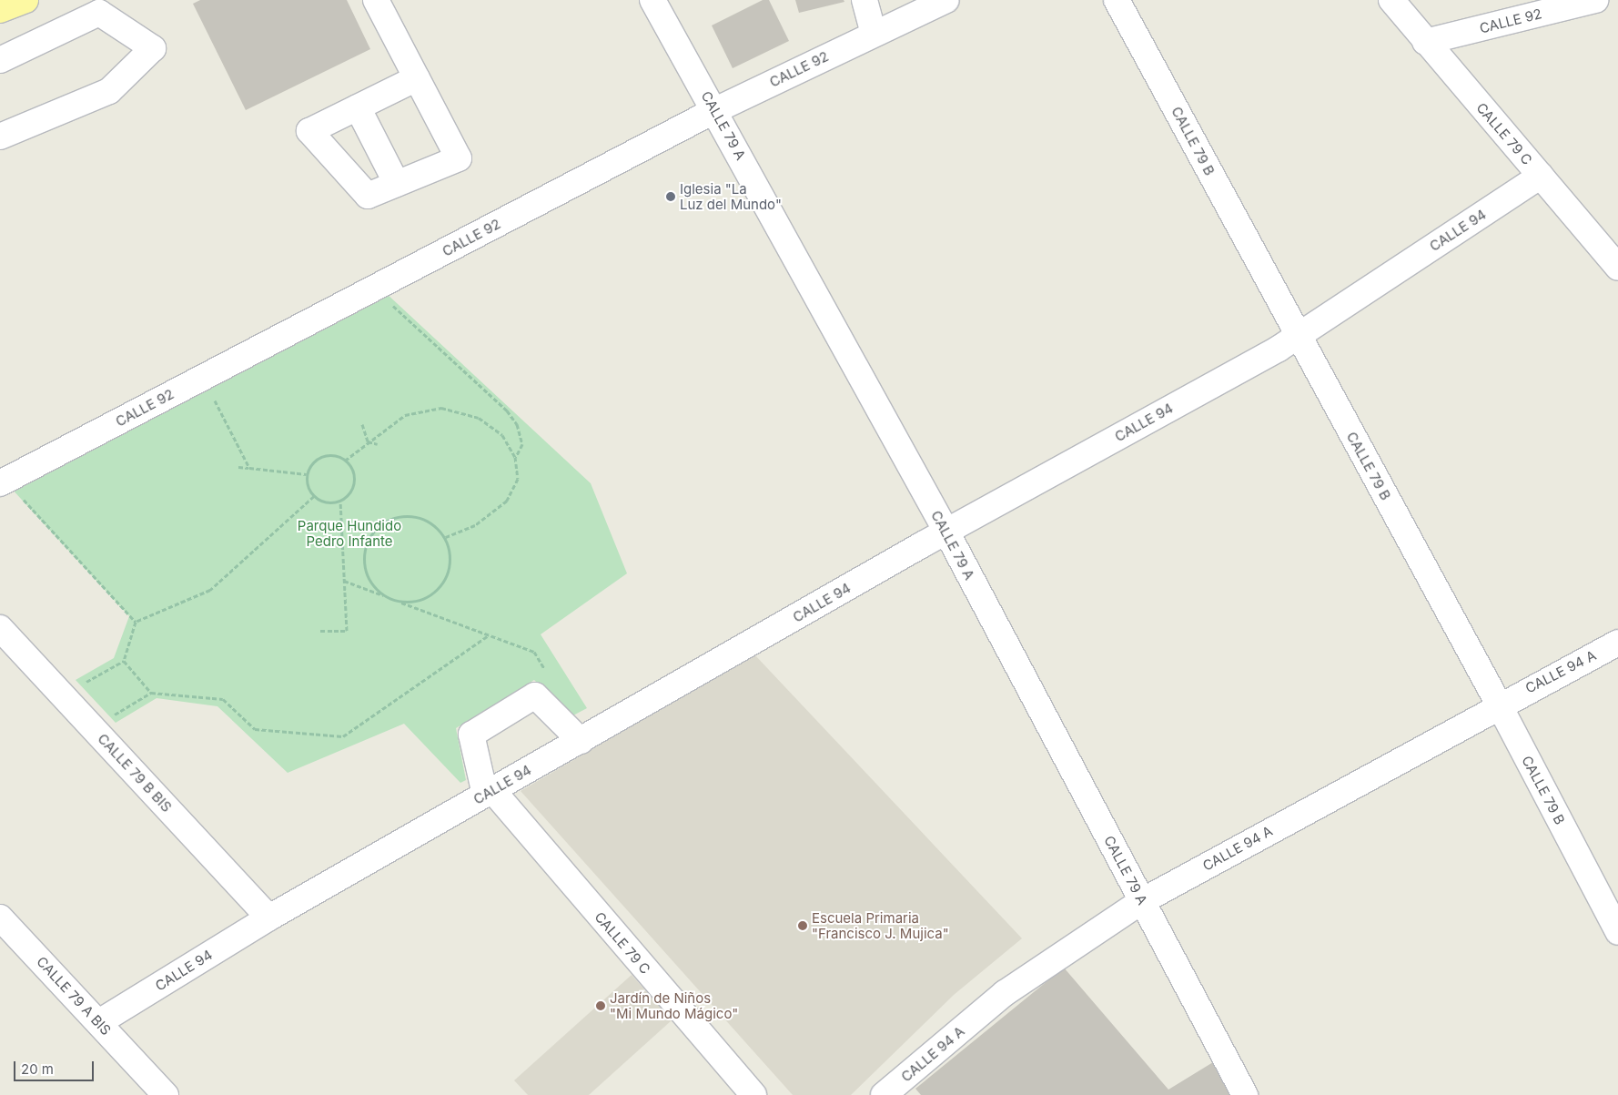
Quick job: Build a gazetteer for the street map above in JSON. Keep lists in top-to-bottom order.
{
  "streets": {
    "street": [
      "CALLE 92",
      "CALLE 79 A",
      "CALLE 79 C",
      "CALLE 79 B",
      "CALLE 94",
      "CALLE 94 A",
      "CALLE 79 B BIS",
      "CALLE 79 A BIS"
    ]
  },
  "crossings": [
    ["CALLE 92", "CALLE 79 A"],
    ["CALLE 92", "CALLE 79 C"],
    ["CALLE 79 A", "CALLE 94"],
    ["CALLE 79 A", "CALLE 94 A"],
    ["CALLE 79 C", "CALLE 94"],
    ["CALLE 79 B", "CALLE 94"],
    ["CALLE 79 B", "CALLE 94 A"],
    ["CALLE 94", "CALLE 79 B BIS"],
    ["CALLE 94", "CALLE 79 A BIS"]
  ],
  "parks": ["Parque Hundido Pedro Infante"],
  "places": ["Iglesia \"La Luz del Mundo\"", "Escuela Primaria \"Francisco J. Mujica\"", "Jardín de Niños \"Mi Mundo Mágico\""],
  "scale_bar": "20 m"
}
